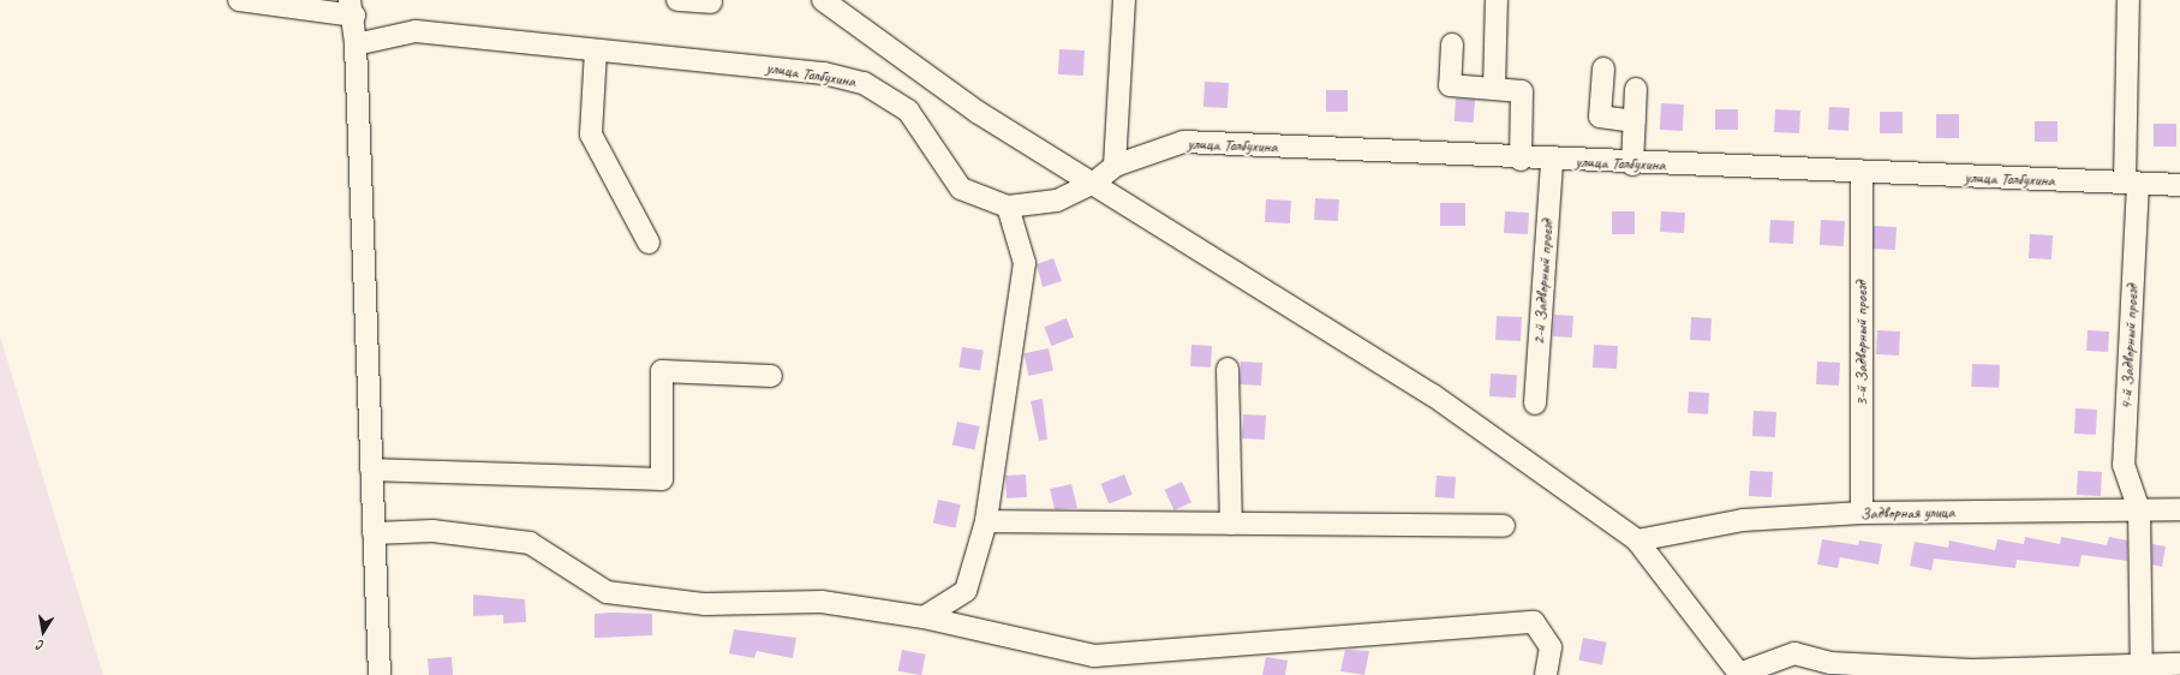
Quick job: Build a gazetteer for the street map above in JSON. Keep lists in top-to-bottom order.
{
  "streets": {
    "street": [
      "улица Толбухина",
      "2-й Задворный проезд",
      "3-й Задворный проезд",
      "4-й Задворный проезд",
      "Задворная улица"
    ]
  },
  "crossings": [
    ["улица Толбухина", "2-й Задворный проезд"],
    ["улица Толбухина", "3-й Задворный проезд"],
    ["улица Толбухина", "4-й Задворный проезд"],
    ["3-й Задворный проезд", "Задворная улица"],
    ["4-й Задворный проезд", "Задворная улица"]
  ],
  "north": "bottom"
}
